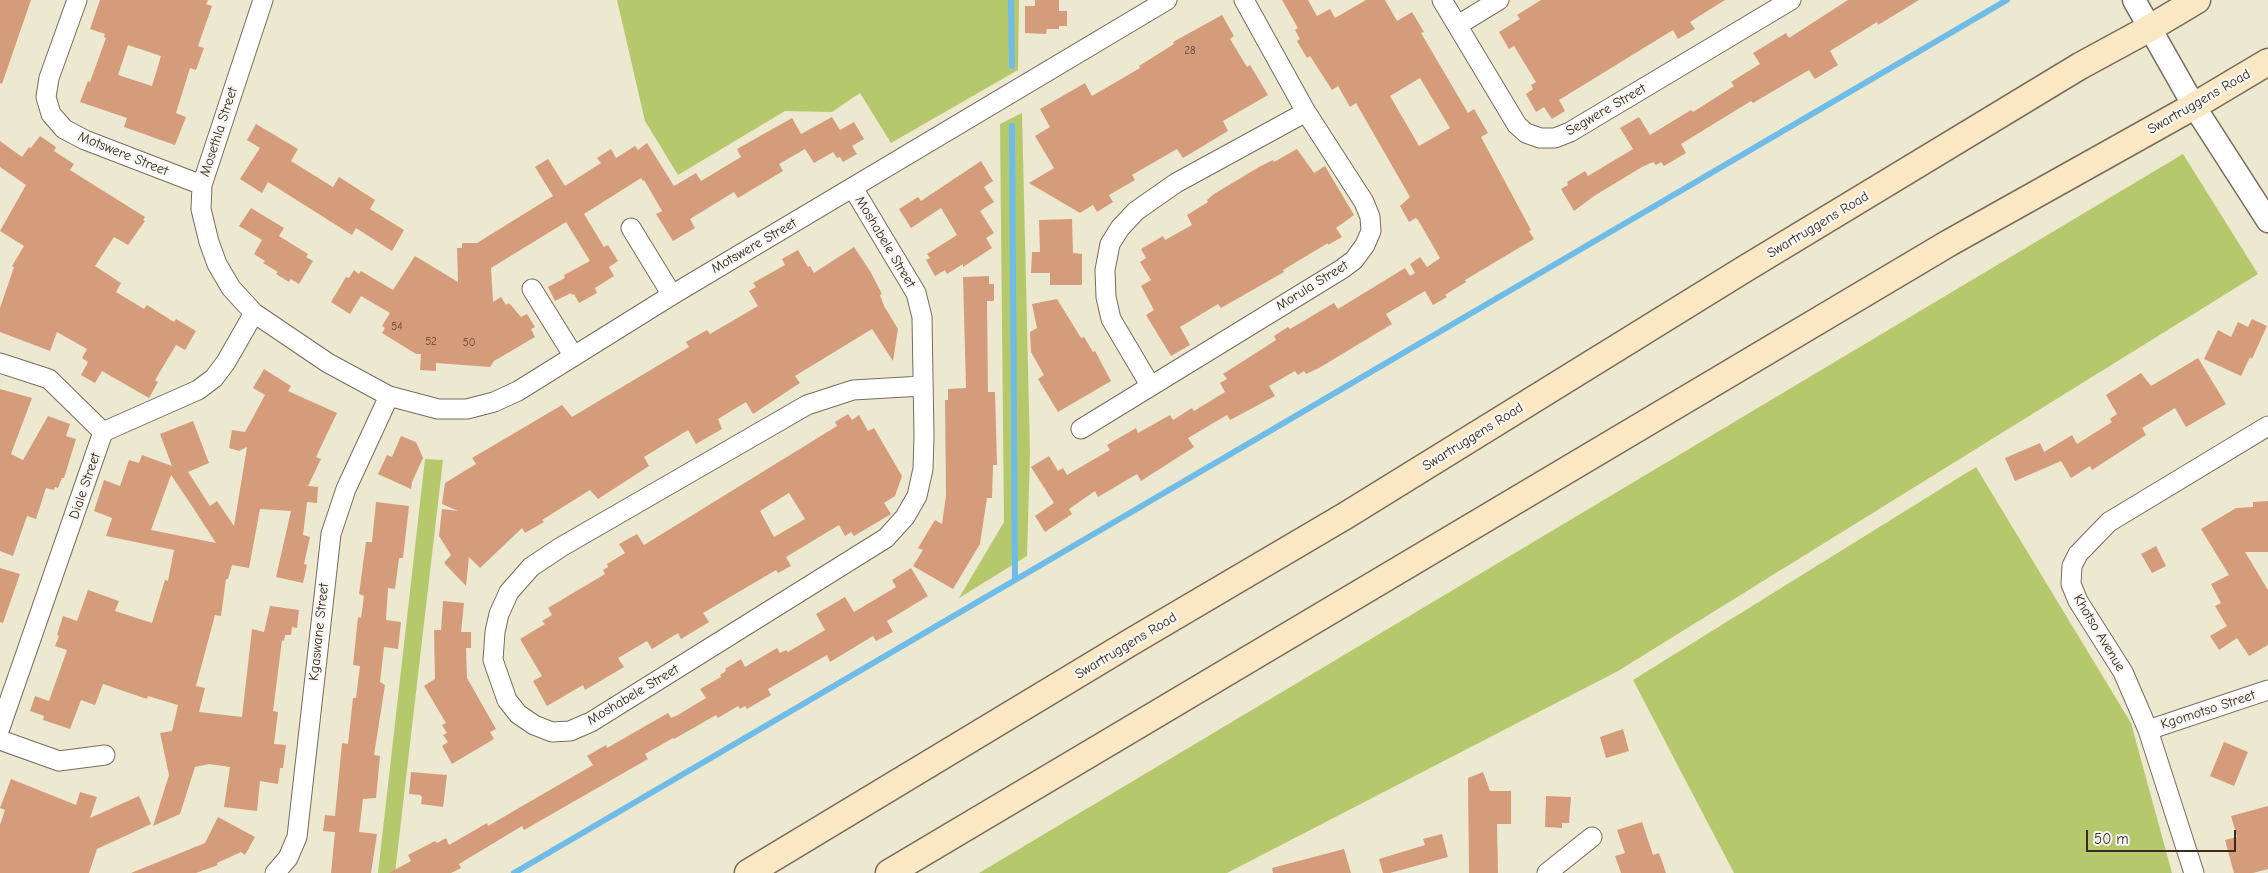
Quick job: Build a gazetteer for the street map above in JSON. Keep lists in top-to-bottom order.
{
  "streets": {
    "main road": ["Swartruggens Road"],
    "street": [
      "Segwere Street",
      "Mosethla Street",
      "Motswere Street",
      "Moshabele Street",
      "Morula Street",
      "Diale Street",
      "Kgaswane Street",
      "Khotso Avenue",
      "Kgomotso Street"
    ]
  },
  "crossings": [
    ["Mosethla Street", "Motswere Street"],
    ["Motswere Street", "Moshabele Street"],
    ["Motswere Street", "Kgaswane Street"],
    ["Khotso Avenue", "Kgomotso Street"]
  ],
  "house_numbers": [
    "28",
    "54",
    "52",
    "50"
  ],
  "scale_bar": "50 m"
}
